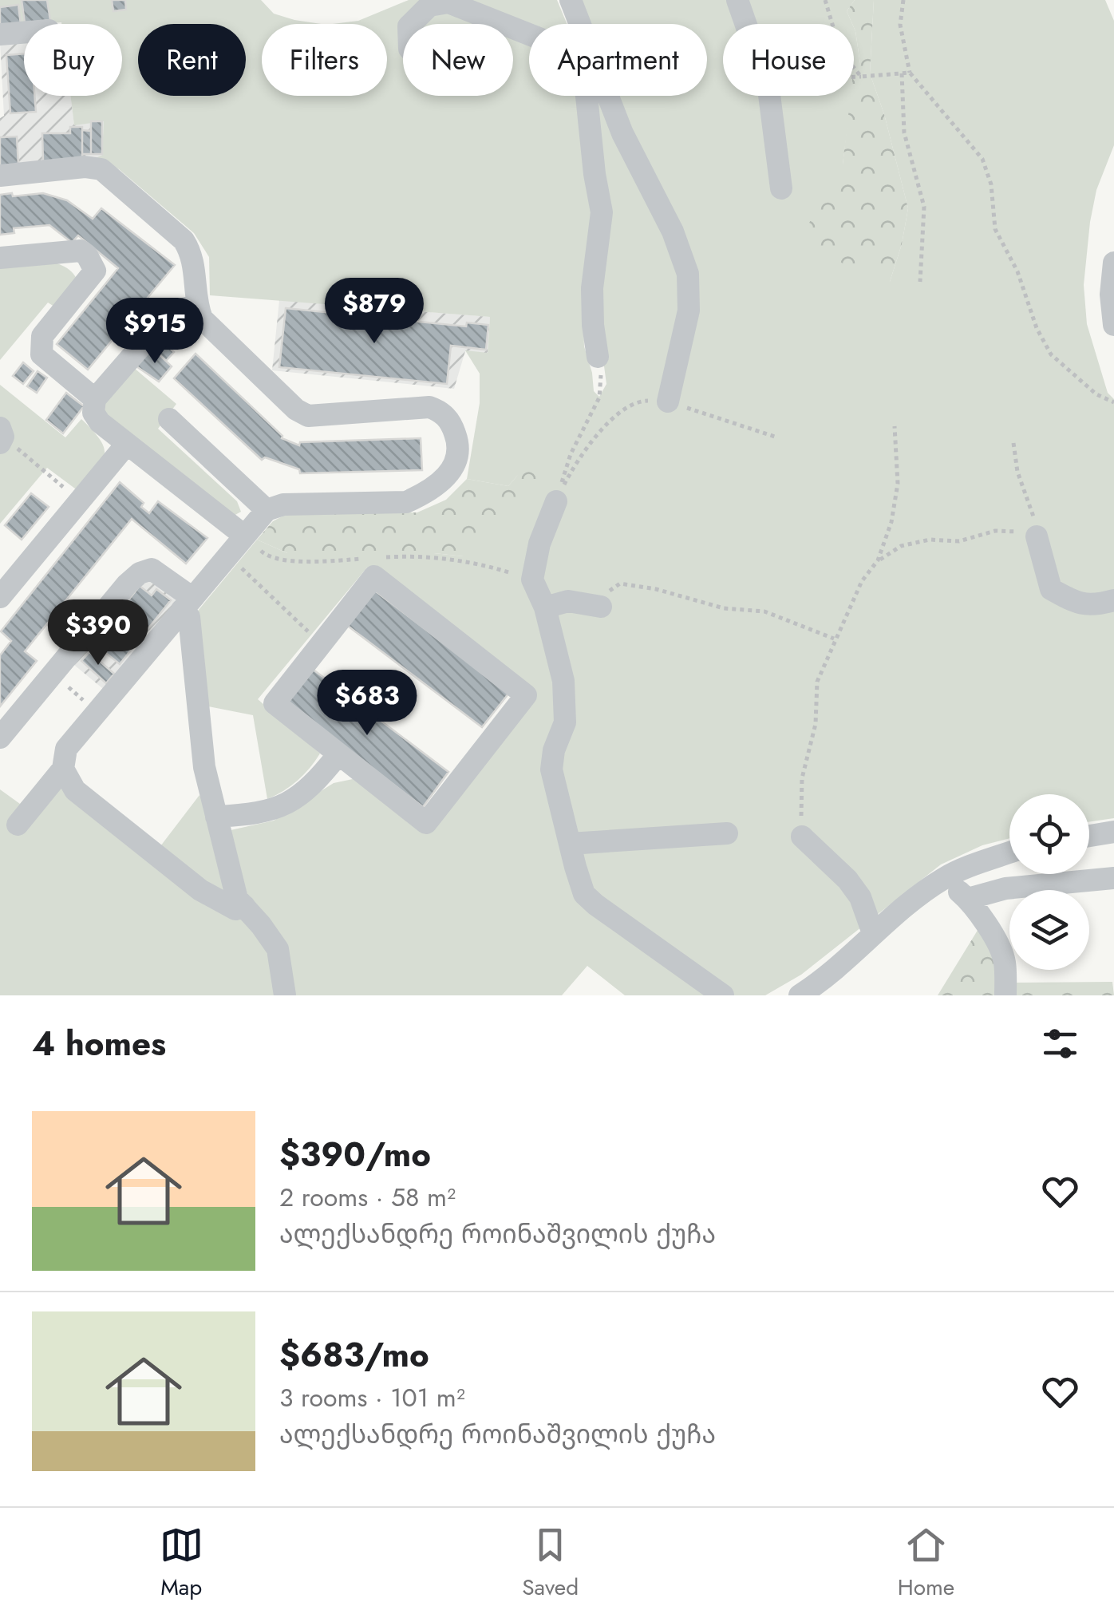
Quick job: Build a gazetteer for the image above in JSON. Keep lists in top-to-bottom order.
{
  "page": {
    "chip": [
      "Buy",
      "Rent",
      "Filters",
      "New",
      "Apartment",
      "House"
    ],
    "price": [
      "$879",
      "$915",
      "$390",
      "$683"
    ],
    "heading": "4 homes",
    "list": [
      {
        "name": "$390/mo",
        "note": "2 rooms · 58 m² · ალექსანდრე როინაშვილის ქუჩა"
      },
      {
        "name": "$683/mo",
        "note": "3 rooms · 101 m² · ალექსანდრე როინაშვილის ქუჩა"
      }
    ],
    "tabs": ["Map", "Saved", "Home"]
  }
}
